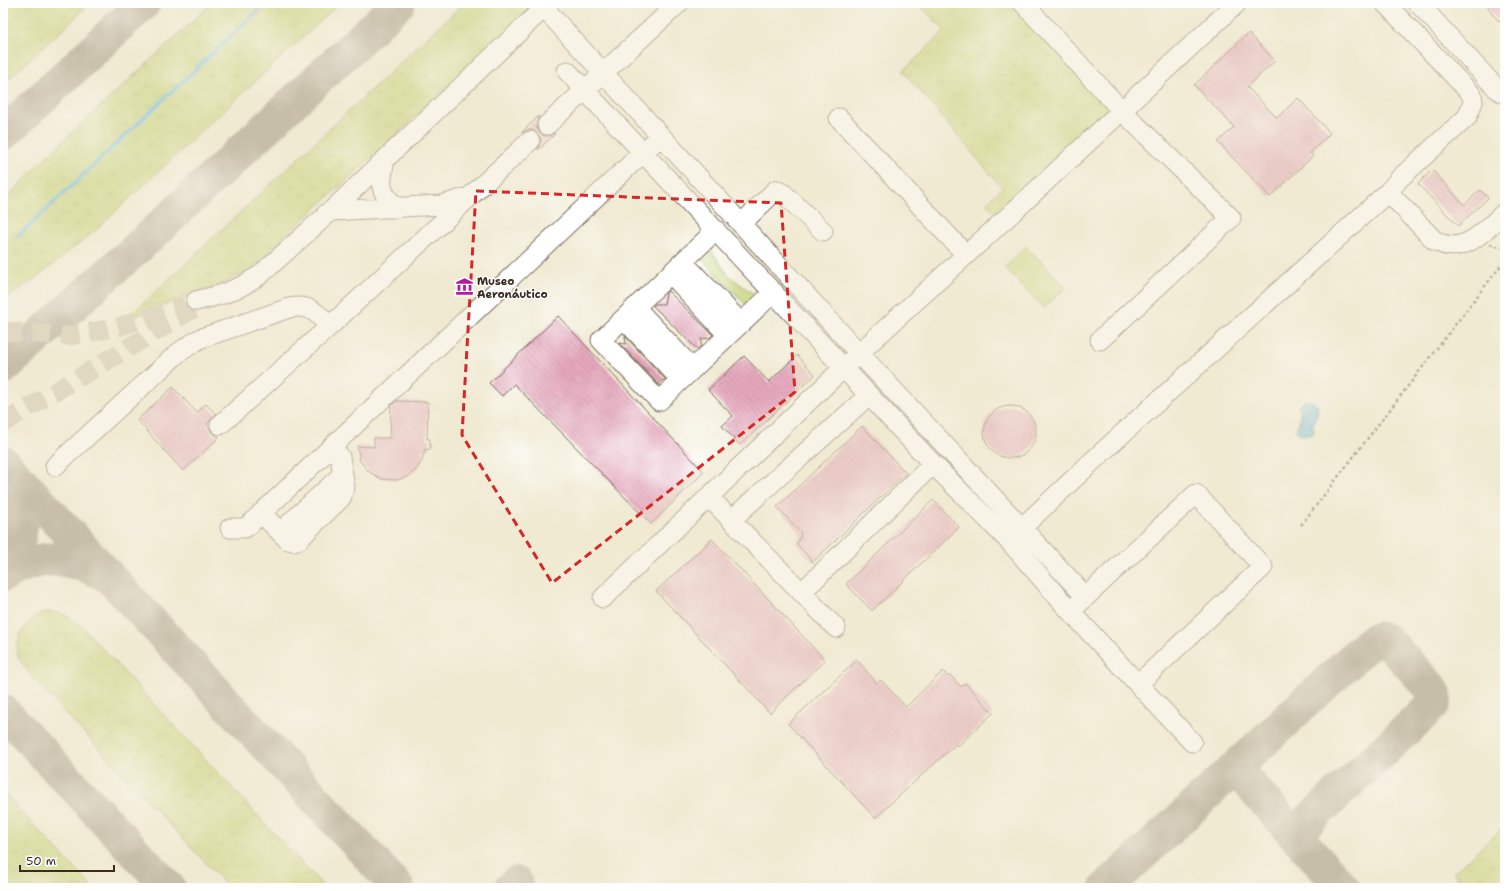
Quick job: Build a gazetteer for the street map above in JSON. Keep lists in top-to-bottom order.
{
  "places": {
    "museum": ["Museo Aeronáutico"]
  },
  "scale_bar": "50 m"
}
